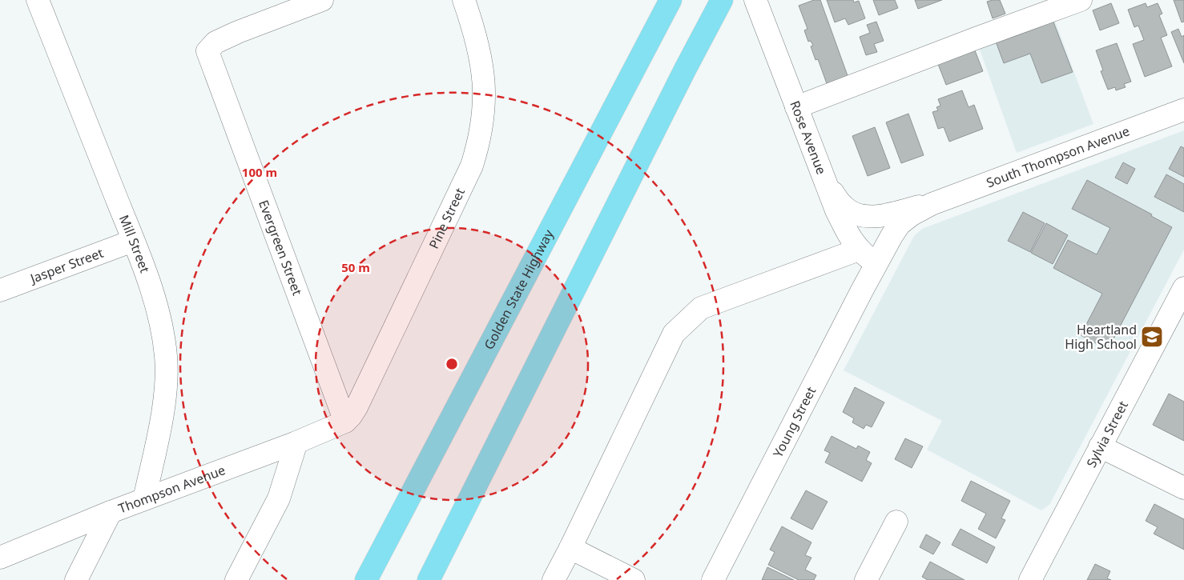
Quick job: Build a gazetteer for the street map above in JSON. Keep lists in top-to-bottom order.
{
  "streets": {
    "highway": ["Golden State Highway"],
    "street": [
      "Rose Avenue",
      "South Thompson Avenue",
      "Pine Street",
      "Mill Street",
      "Evergreen Street",
      "Jasper Street",
      "Young Street",
      "Sylvia Street",
      "Thompson Avenue"
    ]
  },
  "crossings": [
    ["Rose Avenue", "South Thompson Avenue"],
    ["Rose Avenue", "Young Street"],
    ["South Thompson Avenue", "Young Street"],
    ["Pine Street", "Evergreen Street"],
    ["Pine Street", "Thompson Avenue"],
    ["Mill Street", "Jasper Street"],
    ["Mill Street", "Thompson Avenue"],
    ["Evergreen Street", "Thompson Avenue"]
  ],
  "places": {
    "school or university": ["Heartland High School"]
  },
  "rings": ["100 m", "50 m"]
}
